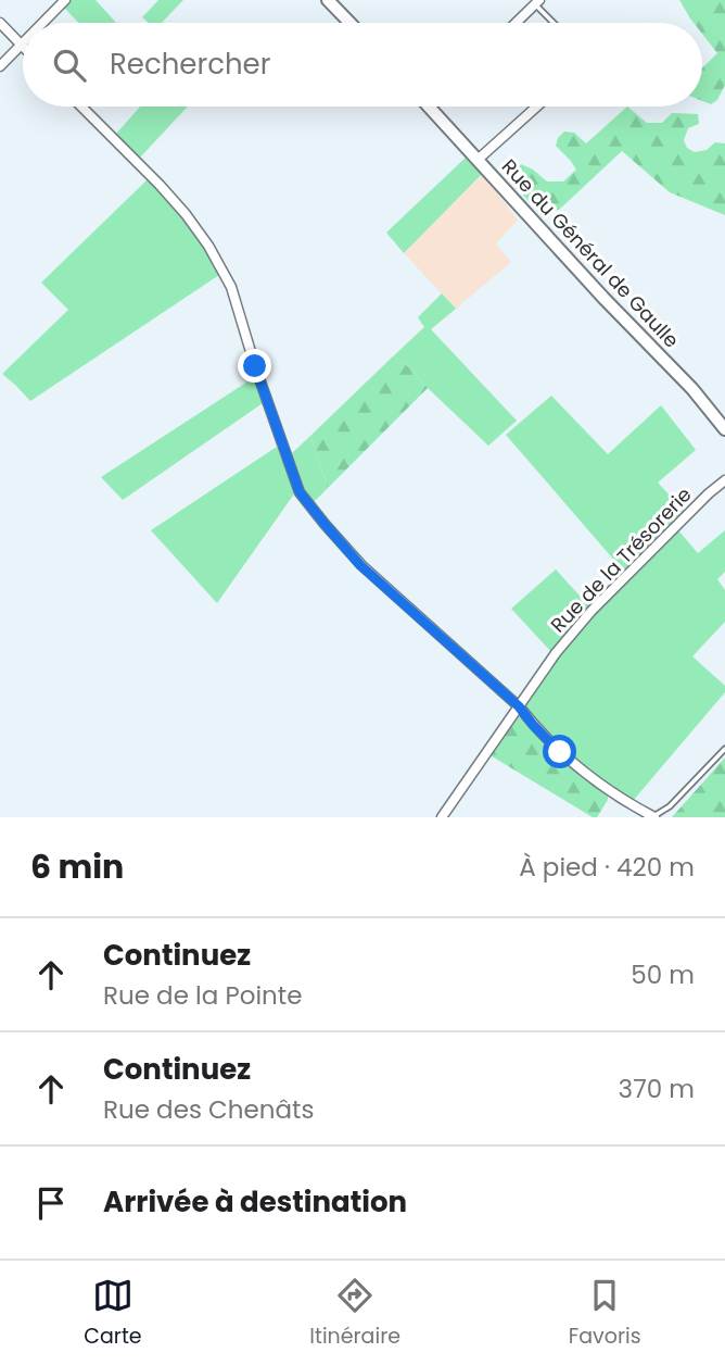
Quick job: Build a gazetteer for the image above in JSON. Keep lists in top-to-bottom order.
{
  "streets": {
    "main road": ["Rue du Général de Gaulle"],
    "street": ["Rue de la Trésorerie"]
  },
  "page": {
    "search": "Rechercher",
    "heading": ["6 min", "À pied · 420 m"],
    "list": [
      ["Continuez", "Rue de la Pointe", "50 m"],
      ["Continuez", "Rue des Chenâts", "370 m"],
      "Arrivée à destination"
    ],
    "nav": ["Carte", "Itinéraire", "Favoris"]
  }
}
